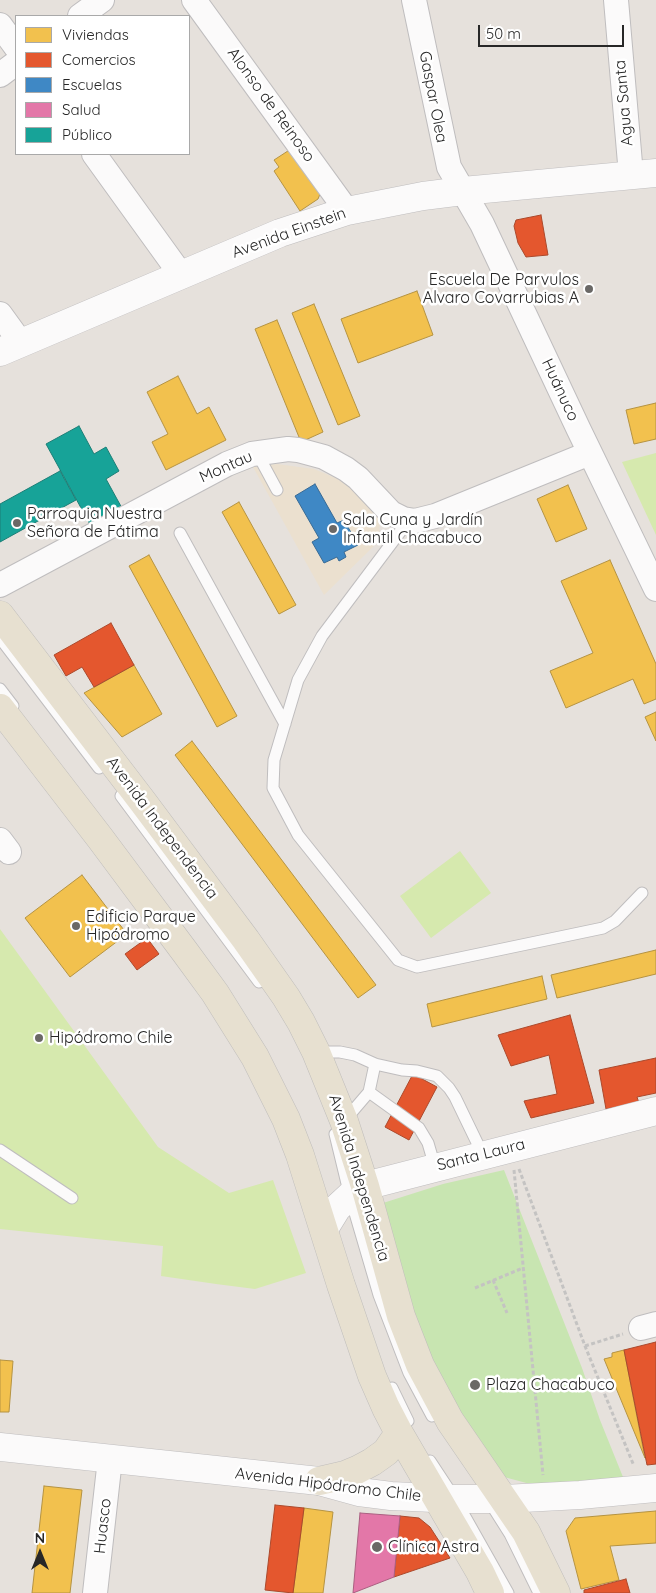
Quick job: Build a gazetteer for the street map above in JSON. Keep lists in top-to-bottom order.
{
  "streets": {
    "main road": ["Avenida Independencia"],
    "street": [
      "Gaspar Olea",
      "Agua Santa",
      "Alonso de Reinoso",
      "Avenida Einstein",
      "Huánuco",
      "Montau",
      "Santa Laura",
      "Avenida Hipódromo Chile",
      "Huasco"
    ]
  },
  "crossings": [
    ["Gaspar Olea", "Avenida Einstein"],
    ["Gaspar Olea", "Huánuco"],
    ["Agua Santa", "Avenida Einstein"],
    ["Alonso de Reinoso", "Avenida Einstein"],
    ["Avenida Einstein", "Huánuco"],
    ["Avenida Independencia", "Santa Laura"],
    ["Avenida Independencia", "Avenida Hipódromo Chile"],
    ["Avenida Hipódromo Chile", "Huasco"]
  ],
  "places": [
    "Escuela De Parvulos Alvaro Covarrubias A",
    "Parroquia Nuestra Señora de Fátima",
    "Sala Cuna y Jardín Infantil Chacabuco",
    "Edificio Parque Hipódromo",
    "Hipódromo Chile",
    "Plaza Chacabuco",
    "Clínica Astra"
  ],
  "legend": [
    "Viviendas",
    "Comercios",
    "Escuelas",
    "Salud",
    "Público"
  ],
  "scale_bar": "50 m",
  "north": "top"
}
